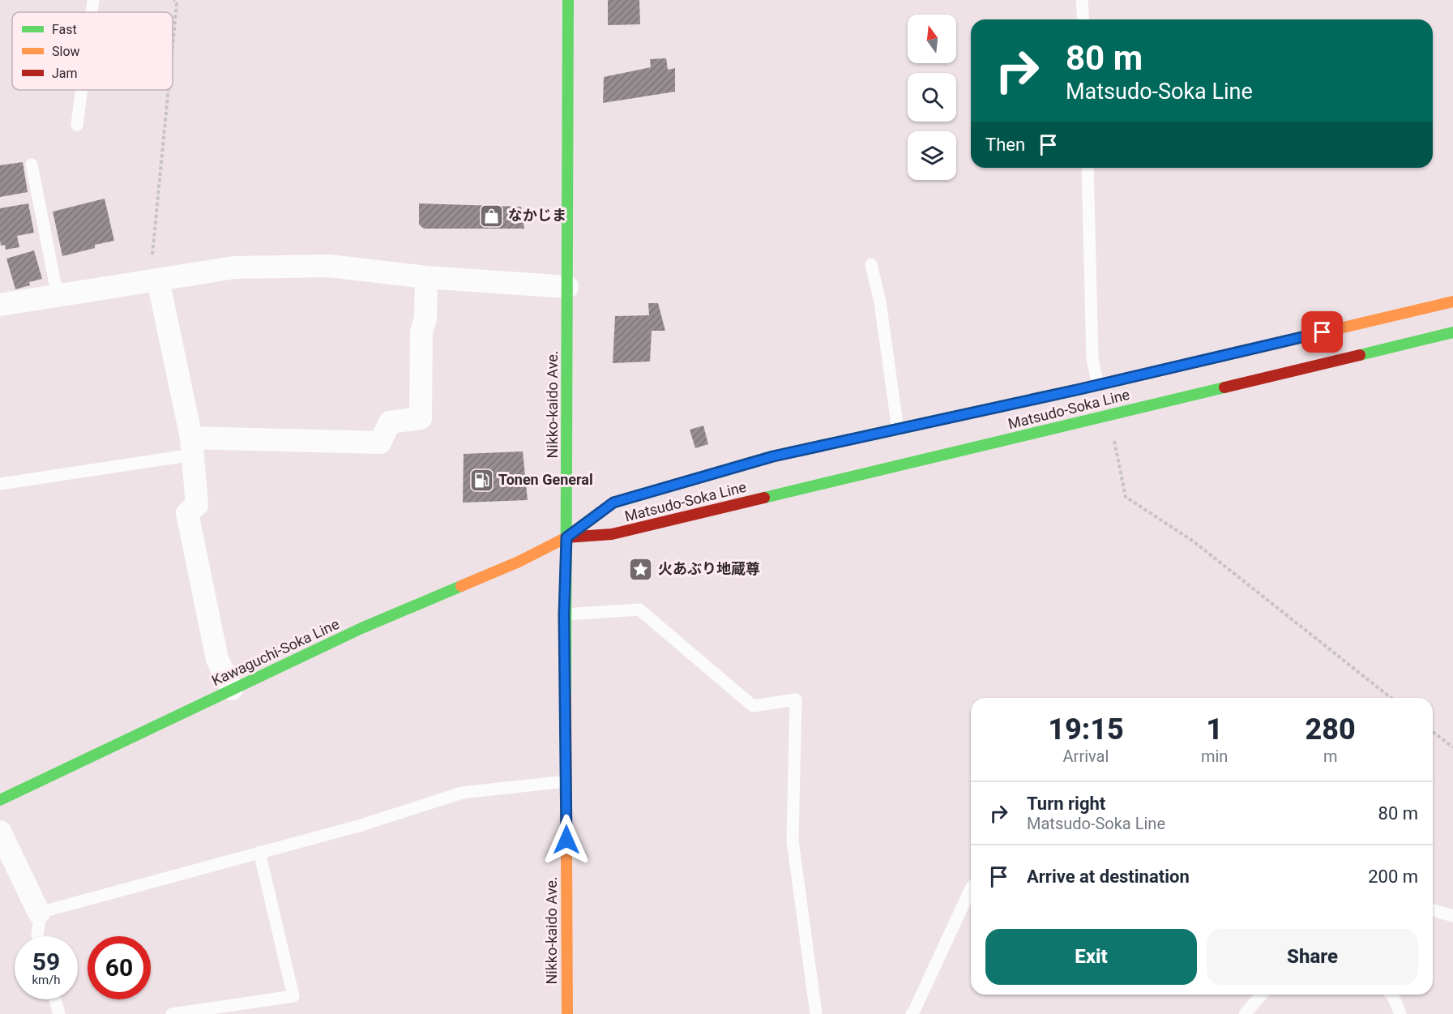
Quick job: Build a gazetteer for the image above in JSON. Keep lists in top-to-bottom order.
{
  "streets": {
    "main road": ["Nikko-kaido Ave.", "Matsudo-Soka Line", "Kawaguchi-Soka Line"]
  },
  "crossings": [
    ["Nikko-kaido Ave.", "Matsudo-Soka Line"],
    ["Nikko-kaido Ave.", "Kawaguchi-Soka Line"],
    ["Matsudo-Soka Line", "Kawaguchi-Soka Line"]
  ],
  "places": {
    "shop": ["なかじま"],
    "fuel station": ["Tonen General"],
    "place": ["火あぶり地蔵尊"]
  },
  "legend": ["Fast", "Slow", "Jam"],
  "north": "top",
  "page": {
    "turn": ["80 m", "Matsudo-Soka Line"],
    "then": "Then",
    "eta": [
      "19:15",
      "Arrival",
      "1",
      "min",
      "280",
      "m"
    ],
    "list": [
      {
        "name": "Turn right",
        "note": "Matsudo-Soka Line",
        "value": "80 m"
      },
      {
        "name": "Arrive at destination",
        "value": "200 m"
      }
    ],
    "buttons": ["Exit", "Share"],
    "speed": "59 km/h",
    "limit": "60"
  }
}
